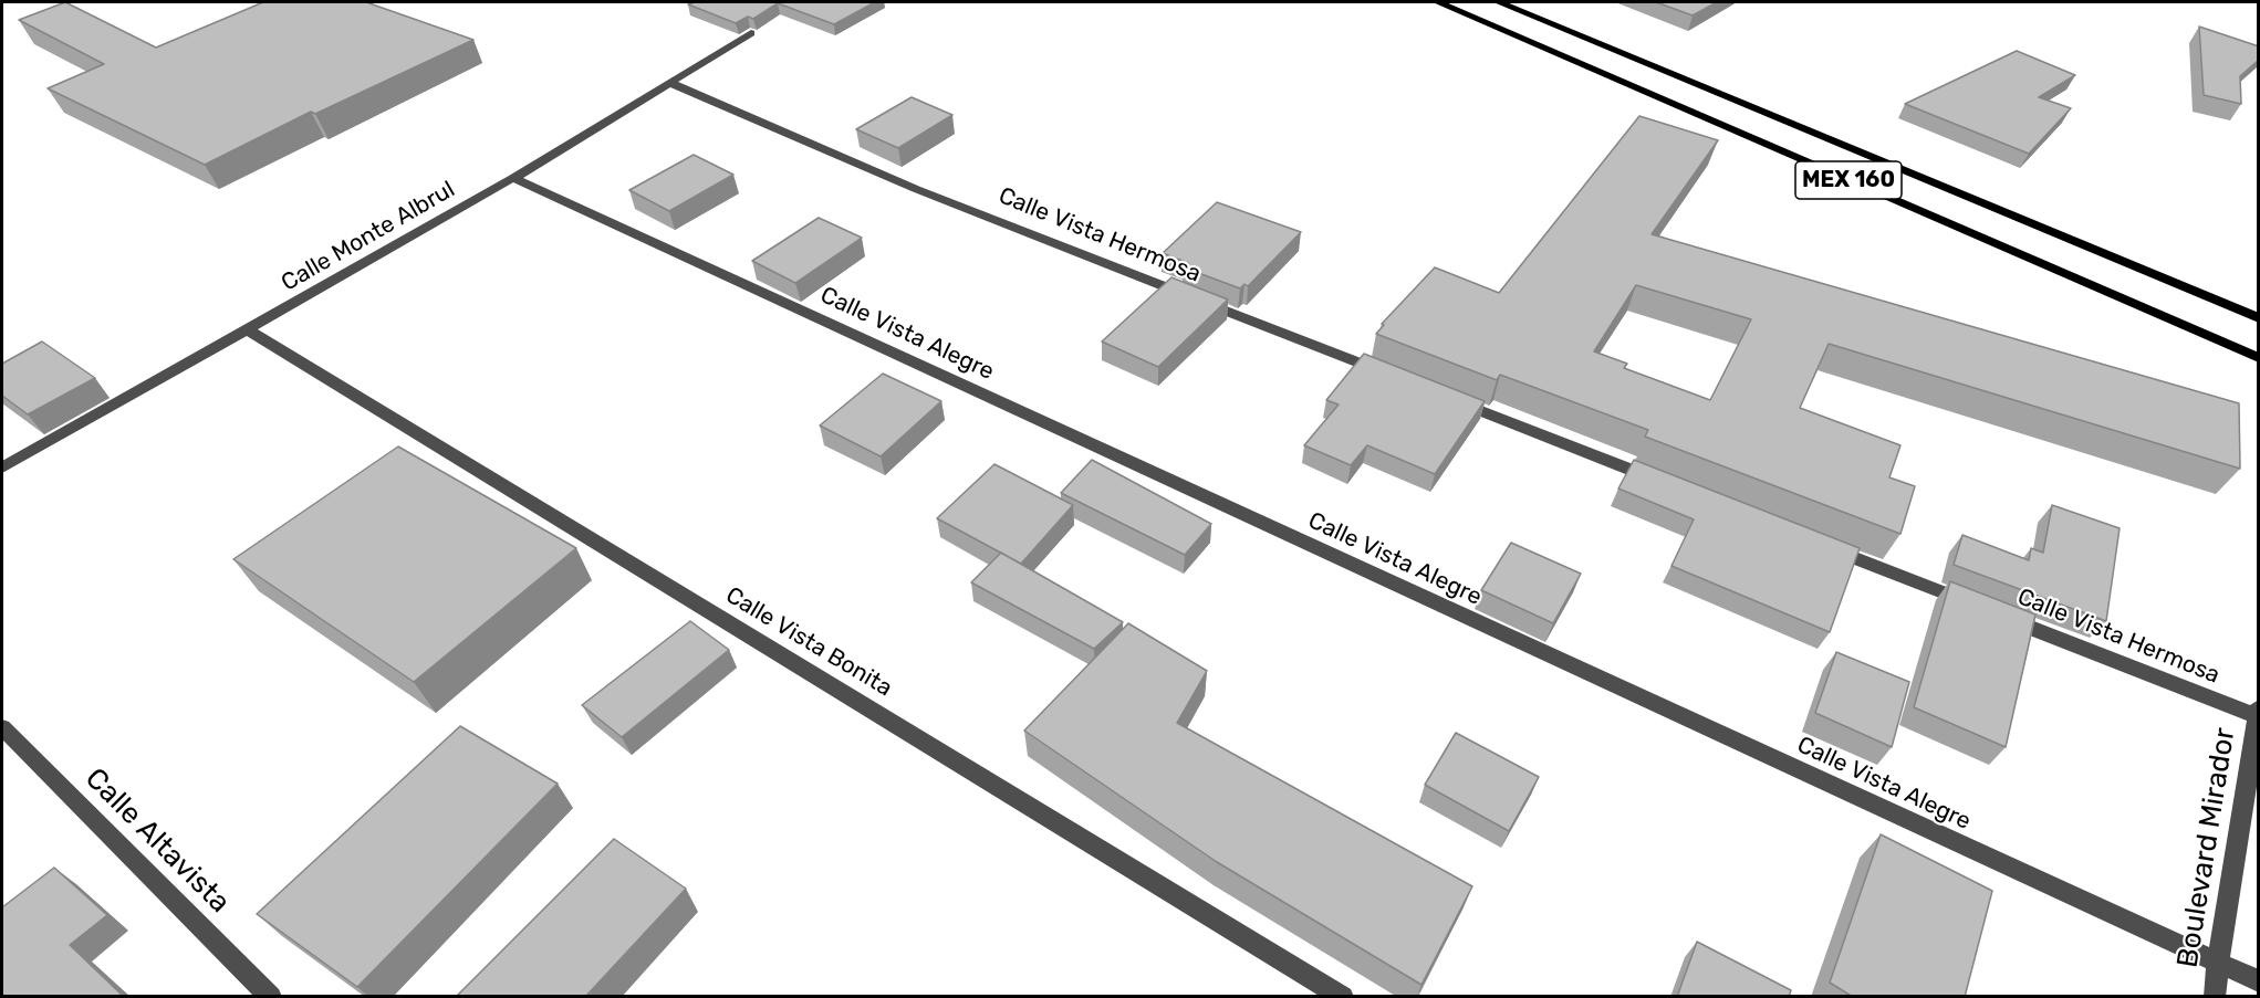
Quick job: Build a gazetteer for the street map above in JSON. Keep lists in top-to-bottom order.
{
  "streets": {
    "main road": ["MEX 160"],
    "street": [
      "Calle Vista Hermosa",
      "Calle Monte Albrul",
      "Calle Vista Alegre",
      "Calle Vista Bonita",
      "Calle Altavista",
      "Boulevard Mirador"
    ]
  },
  "crossings": [
    ["Calle Vista Hermosa", "Calle Monte Albrul"],
    ["Calle Vista Hermosa", "Boulevard Mirador"],
    ["Calle Monte Albrul", "Calle Vista Alegre"],
    ["Calle Monte Albrul", "Calle Vista Bonita"],
    ["Calle Vista Alegre", "Boulevard Mirador"]
  ]
}
